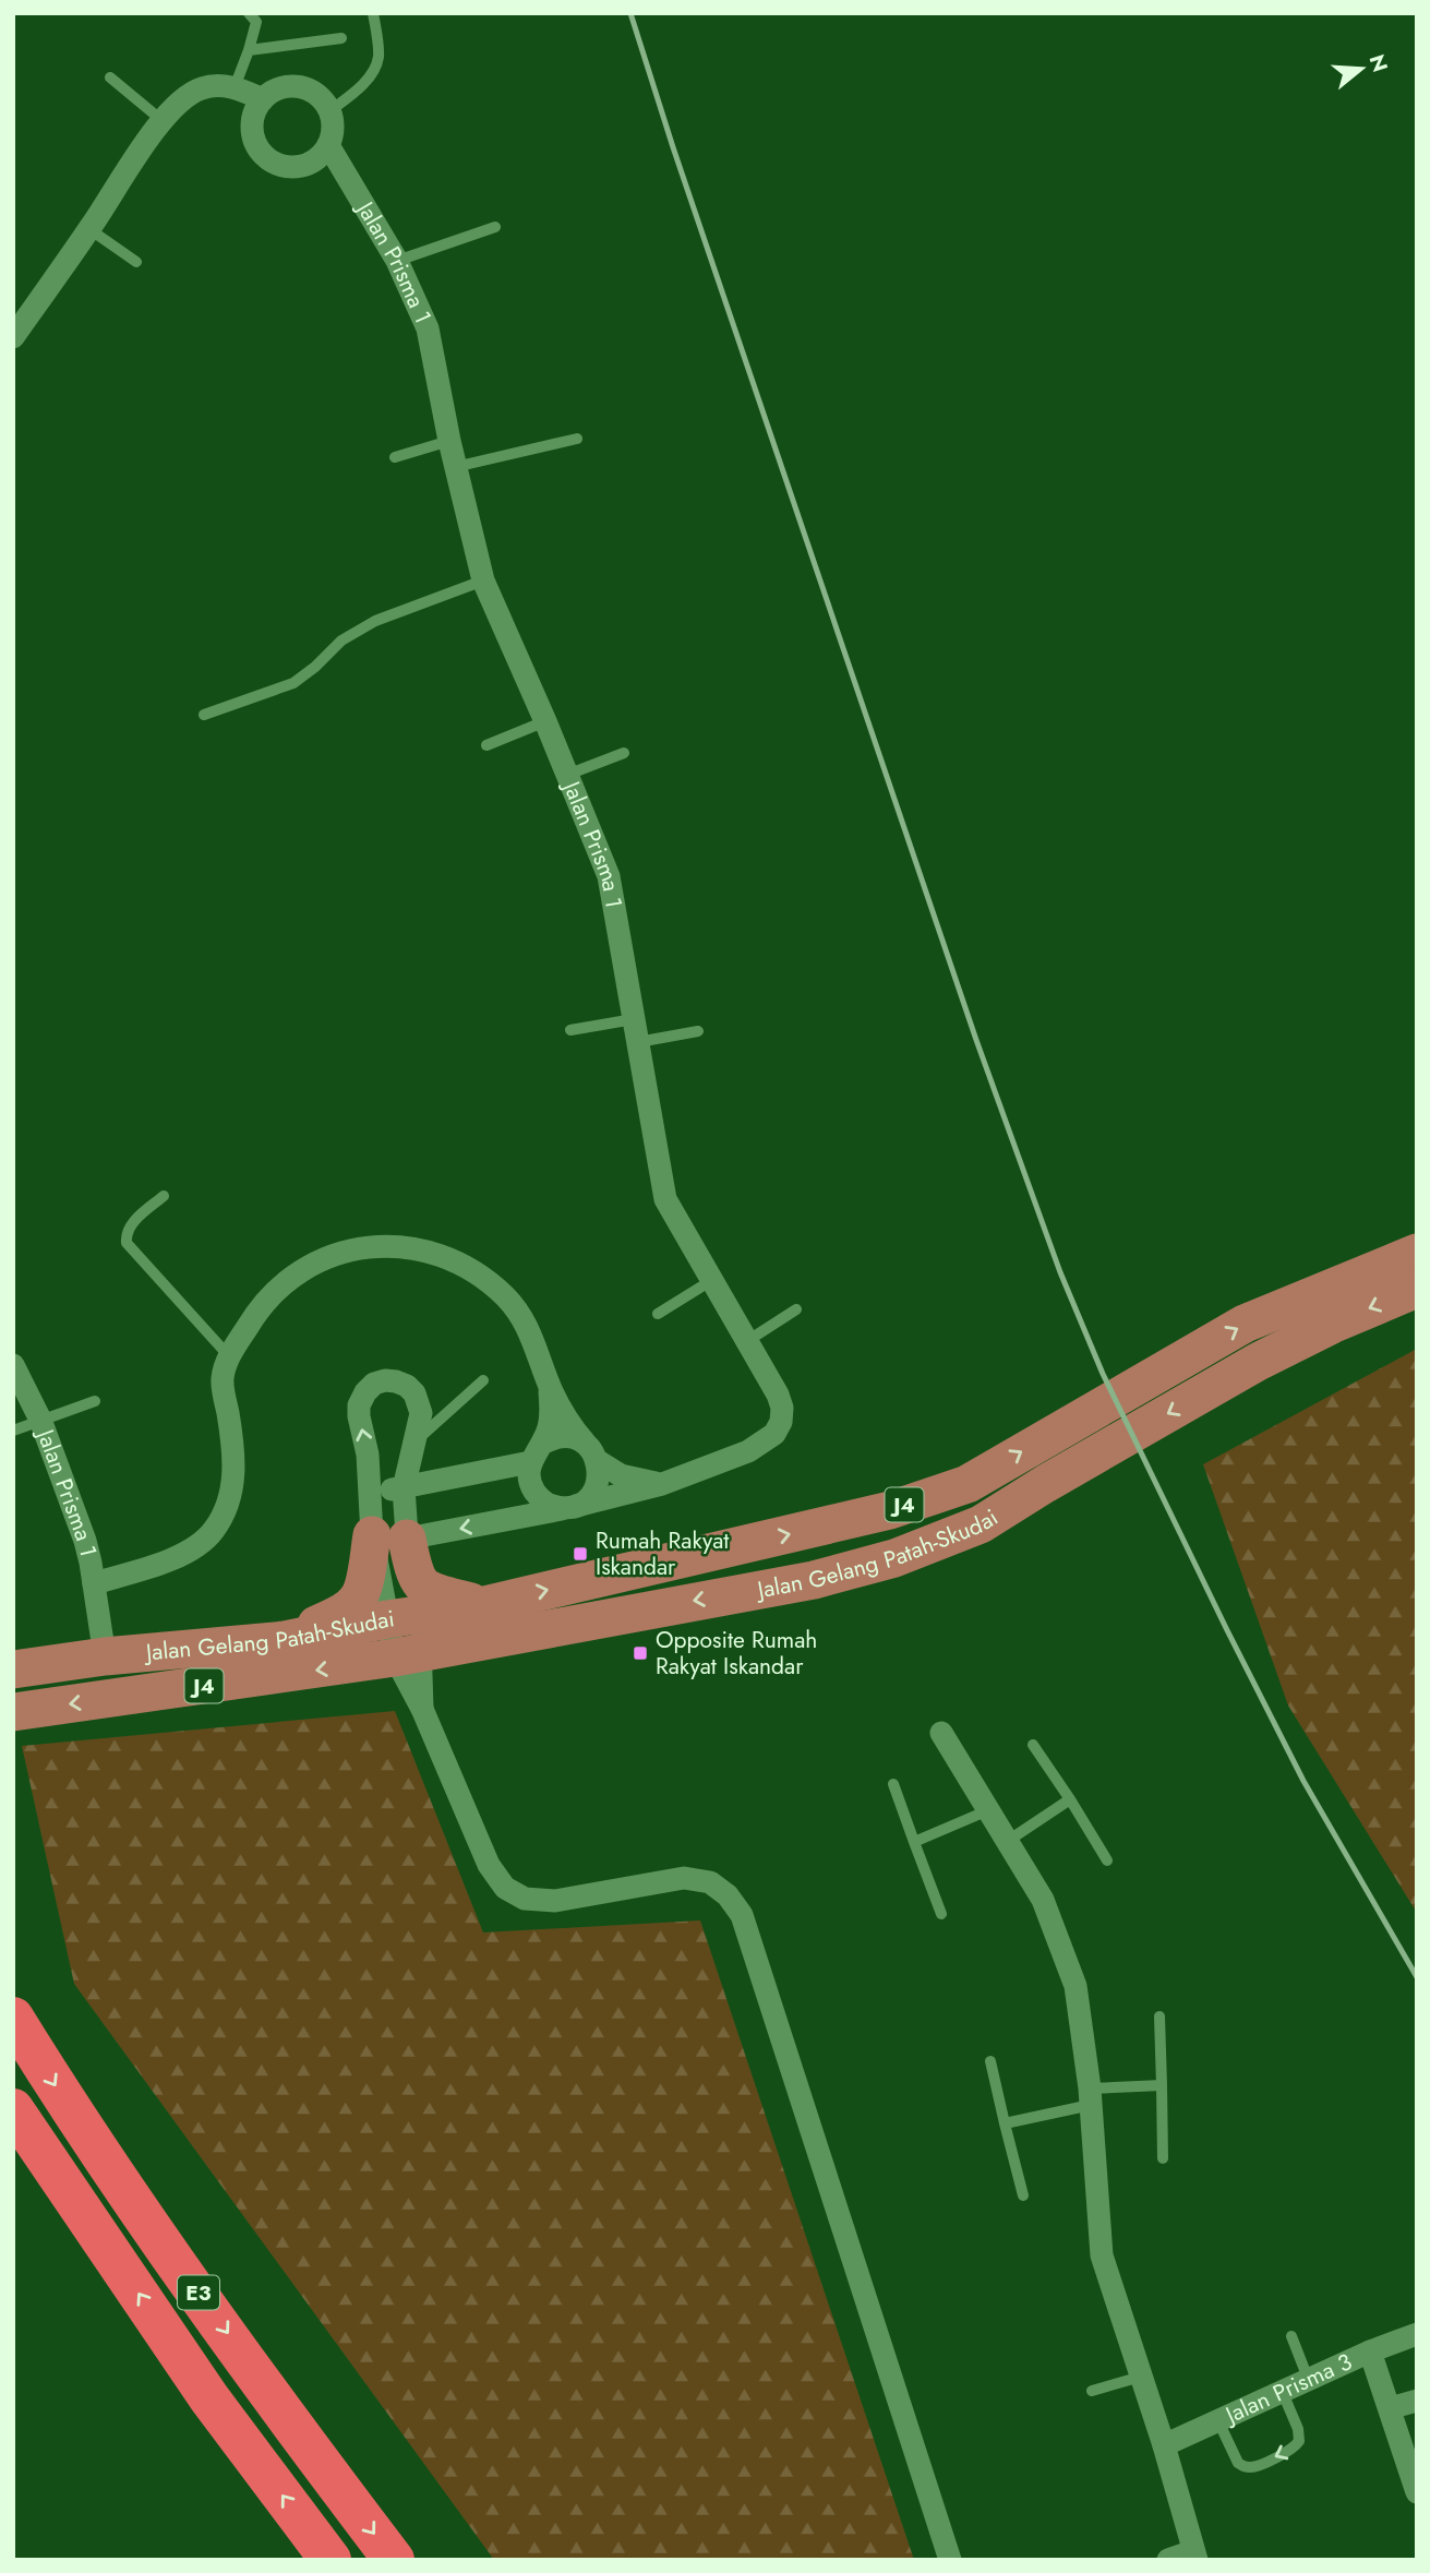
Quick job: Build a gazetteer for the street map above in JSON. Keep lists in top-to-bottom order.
{
  "streets": {
    "highway": ["E3"],
    "main road": ["J4", "Jalan Gelang Patah-Skudai"],
    "street": ["Jalan Prisma 1", "Jalan Prisma 3"]
  },
  "crossings": [
    ["Jalan Prisma 1", "Jalan Gelang Patah-Skudai"]
  ],
  "places": {
    "transit": ["Rumah Rakyat Iskandar", "Opposite Rumah Rakyat Iskandar"]
  },
  "north": "right"
}
